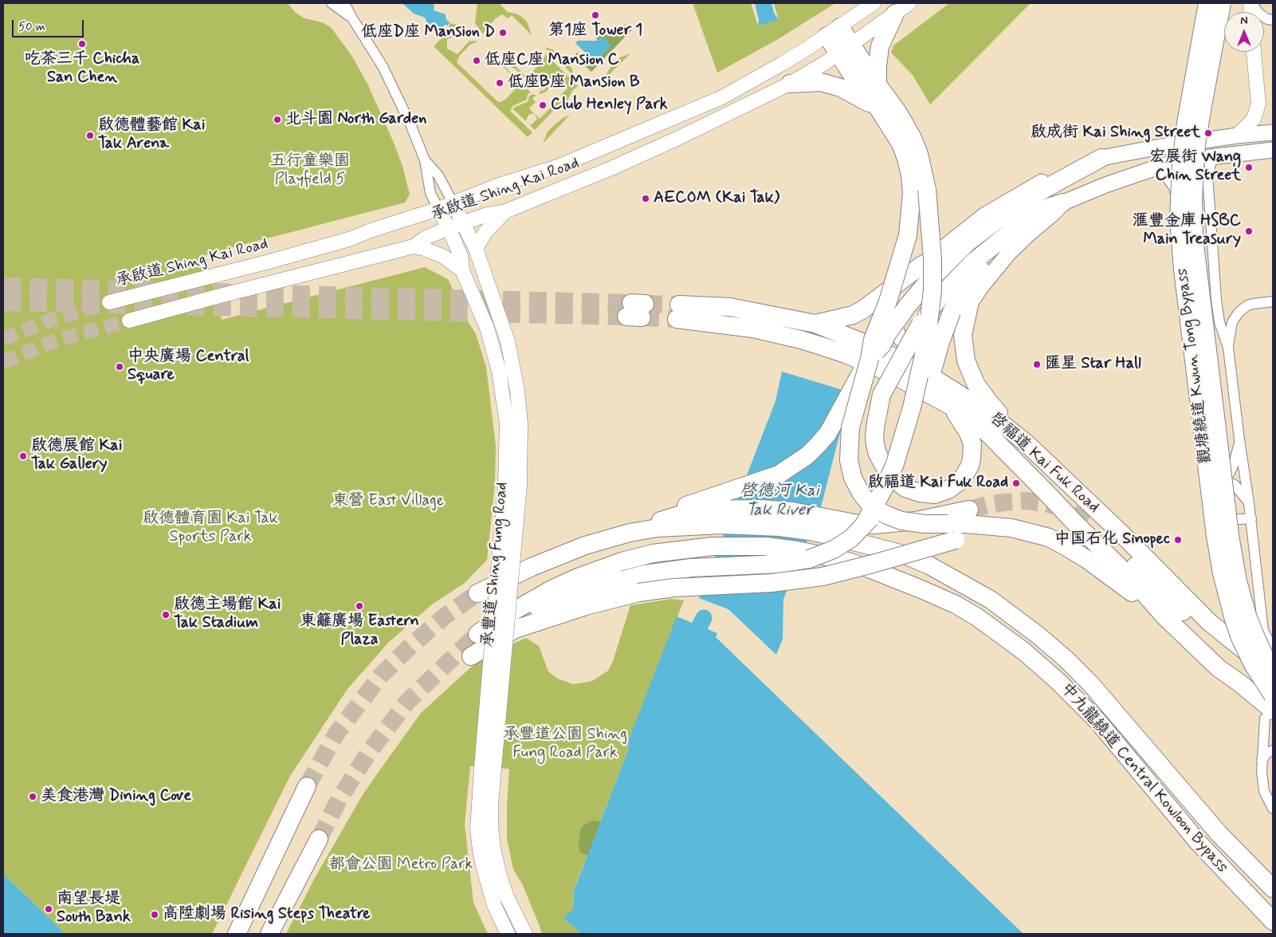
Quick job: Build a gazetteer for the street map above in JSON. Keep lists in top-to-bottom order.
{
  "streets": {
    "highway": ["觀塘繞道 Kwun Tong Bypass", "啓福道 Kai Fuk Road", "中九龍繞道 Central Kowloon Bypass"],
    "main road": ["承啟道 Shing Kai Road", "承豐道 Shing Fung Road"]
  },
  "crossings": [
    ["承啟道 Shing Kai Road", "承豐道 Shing Fung Road"],
    ["觀塘繞道 Kwun Tong Bypass", "啓福道 Kai Fuk Road"]
  ],
  "water": ["啓德河 Kai Tak River"],
  "parks": [
    "五行童樂園 Playfield 5",
    "東營 East Village",
    "啟德體育園 Kai Tak Sports Park",
    "承豐道公園 Shing Fung Road Park",
    "都會公園 Metro Park"
  ],
  "places": [
    "第1座 Tower 1",
    "低座D座 Mansion D",
    "吃茶三千 Chicha San Chen",
    "低座C座 Mansion C",
    "低座B座 Mansion B",
    "Club Henley Park",
    "北斗園 North Garden",
    "啟成街 Kai Shing Street",
    "啟德體藝館 Kai Tak Arena",
    "宏展街 Wang Chin Street",
    "AECOM (Kai Tak)",
    "滙豐金庫 HSBC Main Treasury",
    "匯星 Star Hall",
    "中央廣場 Central Square",
    "啟德展館 Kai Tak Gallery",
    "啟福道 Kai Fuk Road",
    "中国石化 Sinopec",
    "東籬廣場 Eastern Plaza",
    "啟德主場館 Kai Tak Stadium",
    "美食港灣 Dining Cove",
    "南望長堤 South Bank",
    "高陞劇場 Rising Steps Theatre"
  ],
  "scale_bar": "50 m",
  "north": "top"
}
